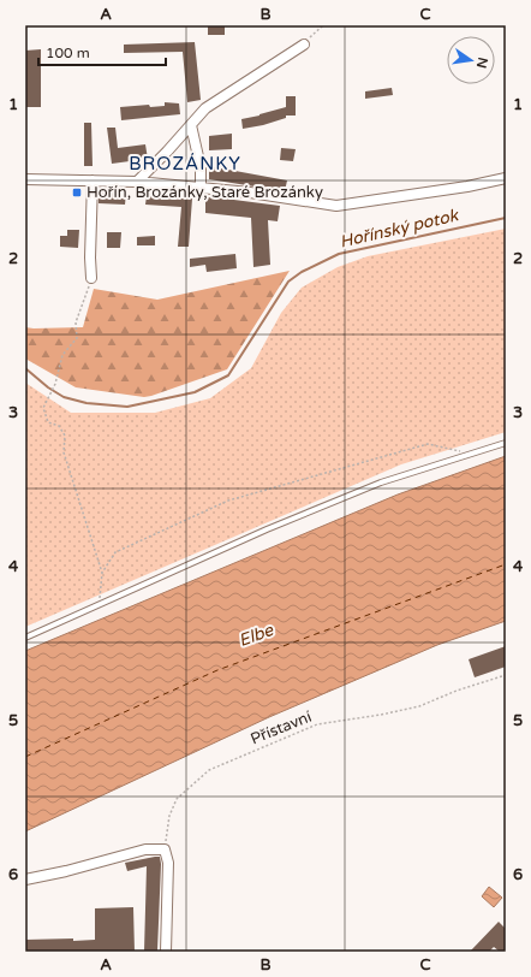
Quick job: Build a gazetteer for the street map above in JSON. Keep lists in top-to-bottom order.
{
  "streets": {
    "path": ["Přístavní"]
  },
  "districts": ["BROZÁNKY"],
  "water": ["Hořínský potok", "Elbe"],
  "places": {
    "transit": ["Hořín, Brozánky, Staré Brozánky"]
  },
  "scale_bar": "100 m",
  "north": "right",
  "grid": {
    "columns": ["A", "B", "C"],
    "rows": [
      "1",
      "2",
      "3",
      "4",
      "5",
      "6"
    ]
  }
}
